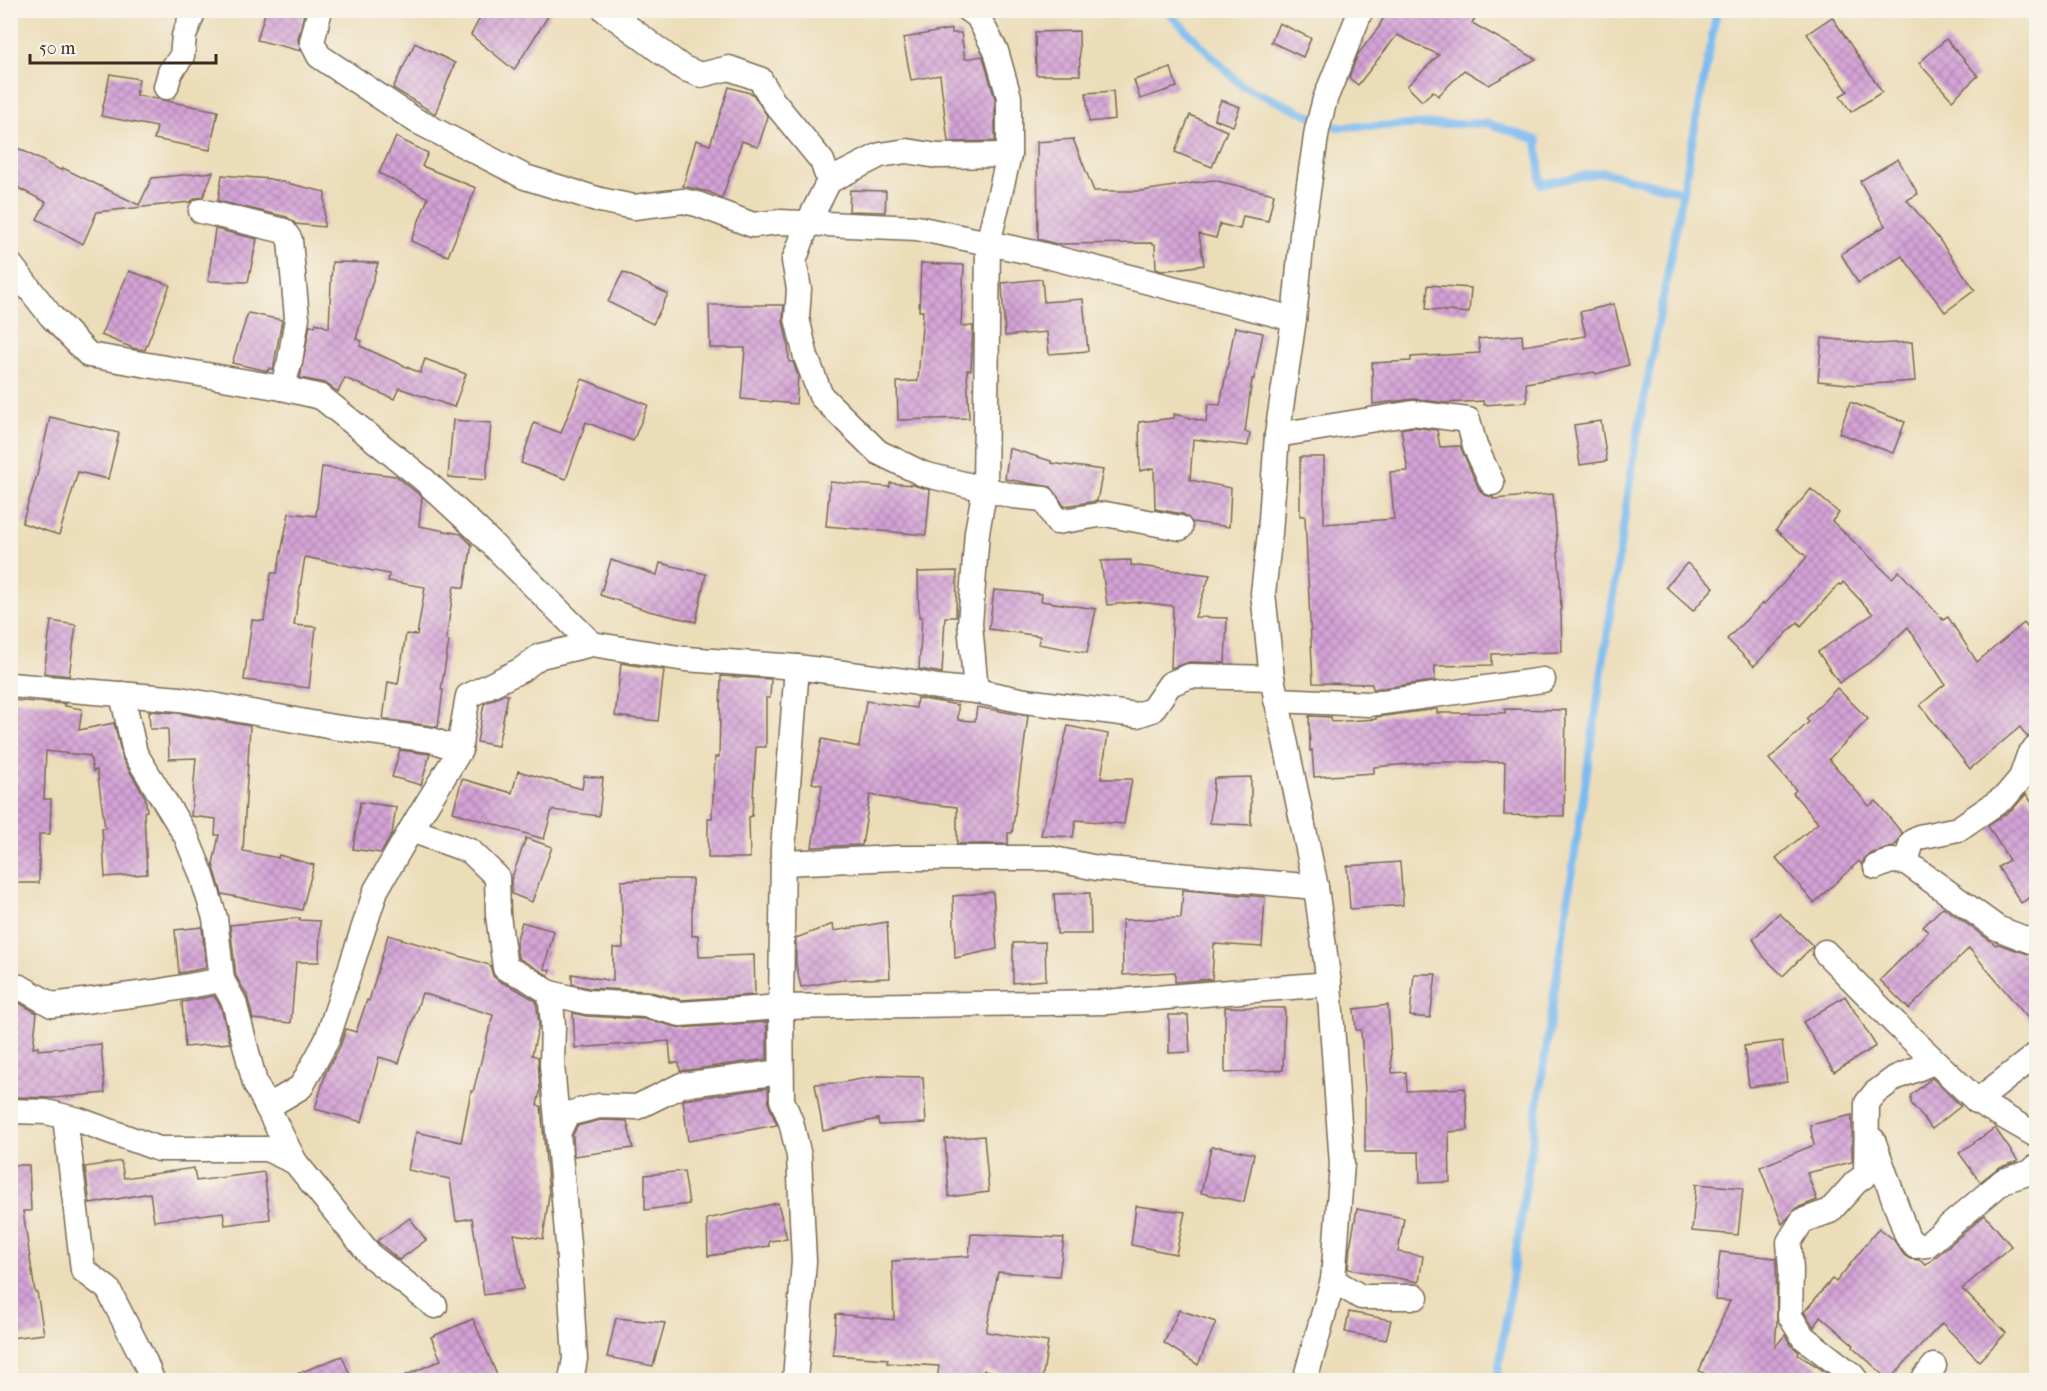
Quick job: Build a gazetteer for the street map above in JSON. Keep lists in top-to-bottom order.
{
  "scale_bar": "50 m"
}
